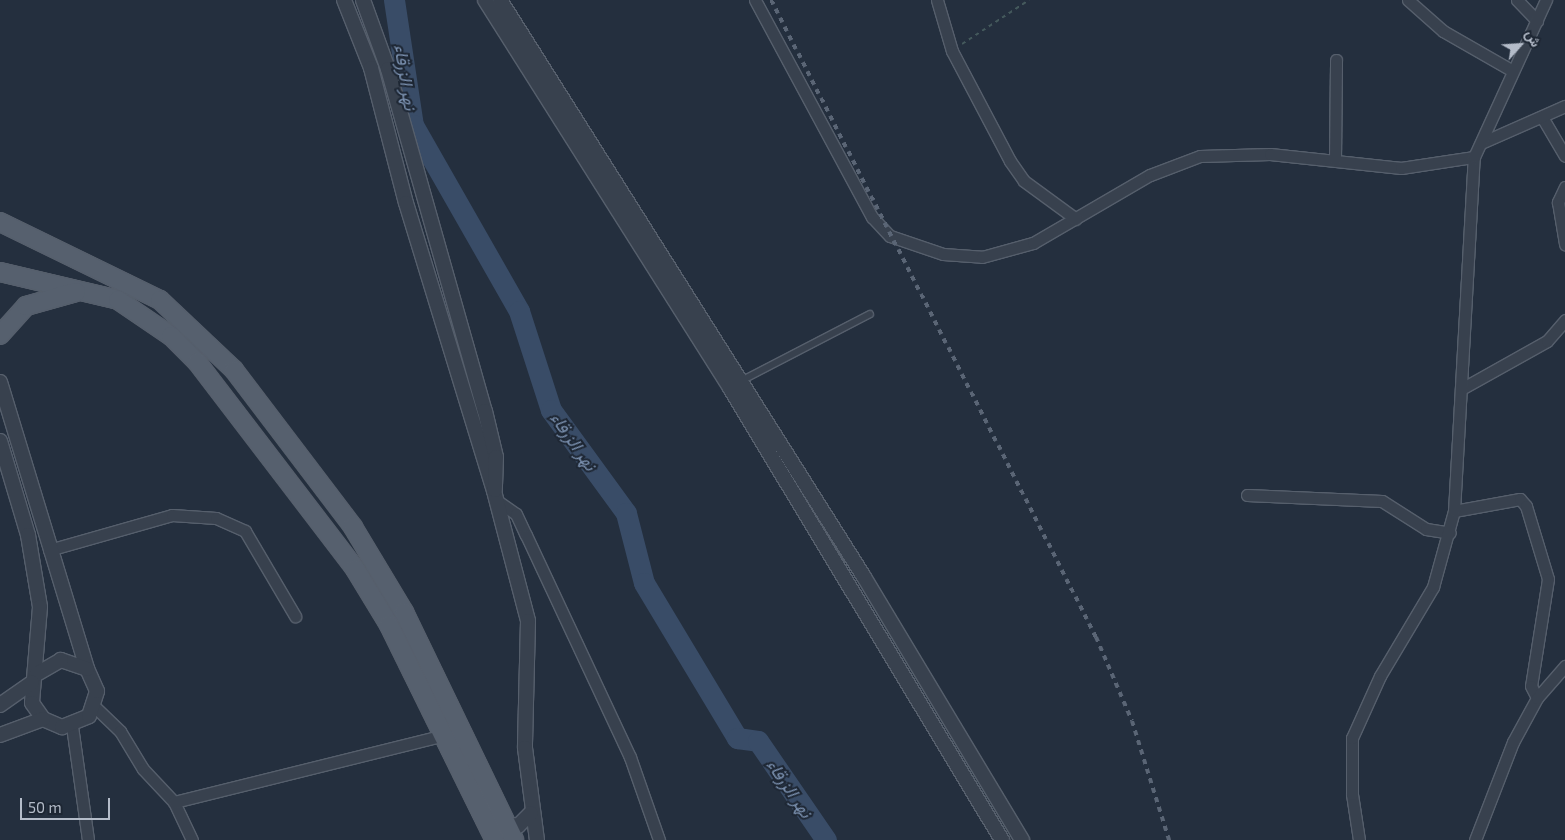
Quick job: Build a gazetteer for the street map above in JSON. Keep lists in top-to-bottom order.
{
  "water": ["نهر الزرقاء"],
  "scale_bar": "50 m",
  "north": "top right"
}
